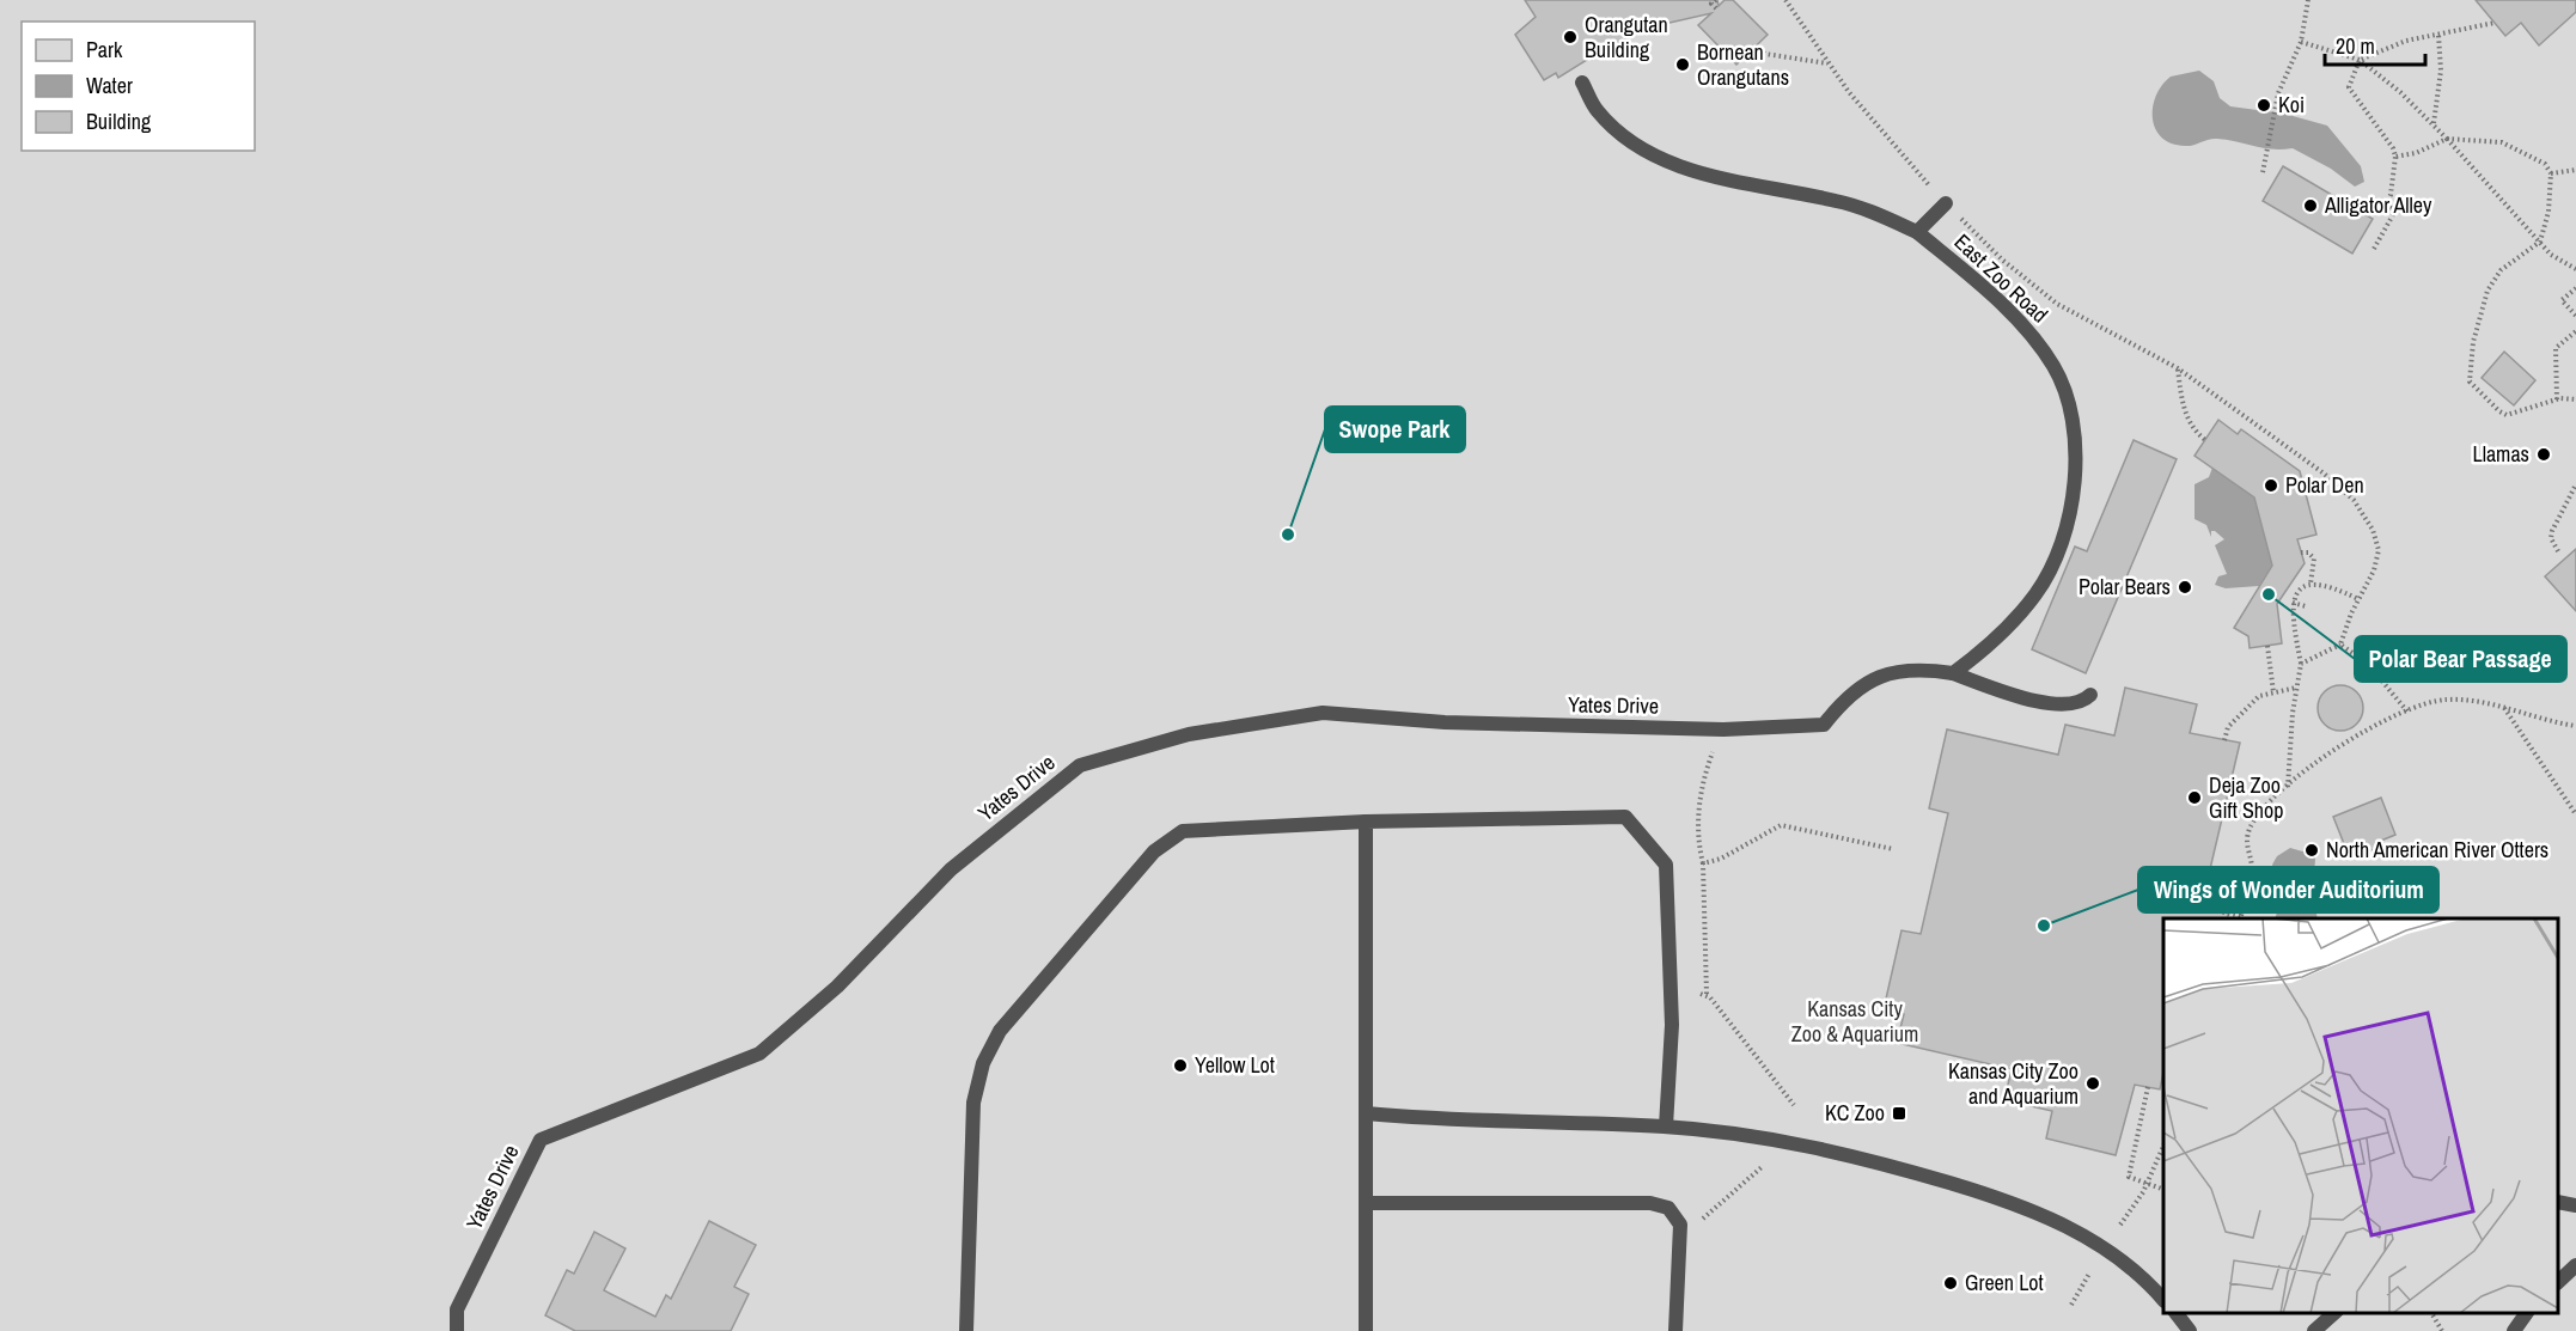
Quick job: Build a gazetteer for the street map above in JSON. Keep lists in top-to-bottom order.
{
  "streets": {
    "lane": ["East Zoo Road", "Yates Drive"]
  },
  "crossings": [
    ["East Zoo Road", "Yates Drive"]
  ],
  "parks": ["Kansas City Zoo & Aquarium"],
  "places": {
    "other": [
      "Orangutan Building",
      "Bornean Orangutans",
      "Koi",
      "Alligator Alley",
      "Llamas",
      "Polar Den",
      "Swope Park",
      "Polar Bears",
      "Polar Bear Passage",
      "Deja Zoo Gift Shop",
      "North American River Otters",
      "Wings of Wonder Auditorium",
      "Yellow Lot",
      "Kansas City Zoo and Aquarium",
      "Green Lot"
    ],
    "transit": ["KC Zoo"]
  },
  "legend": ["Park", "Water", "Building"],
  "scale_bar": "20 m"
}
